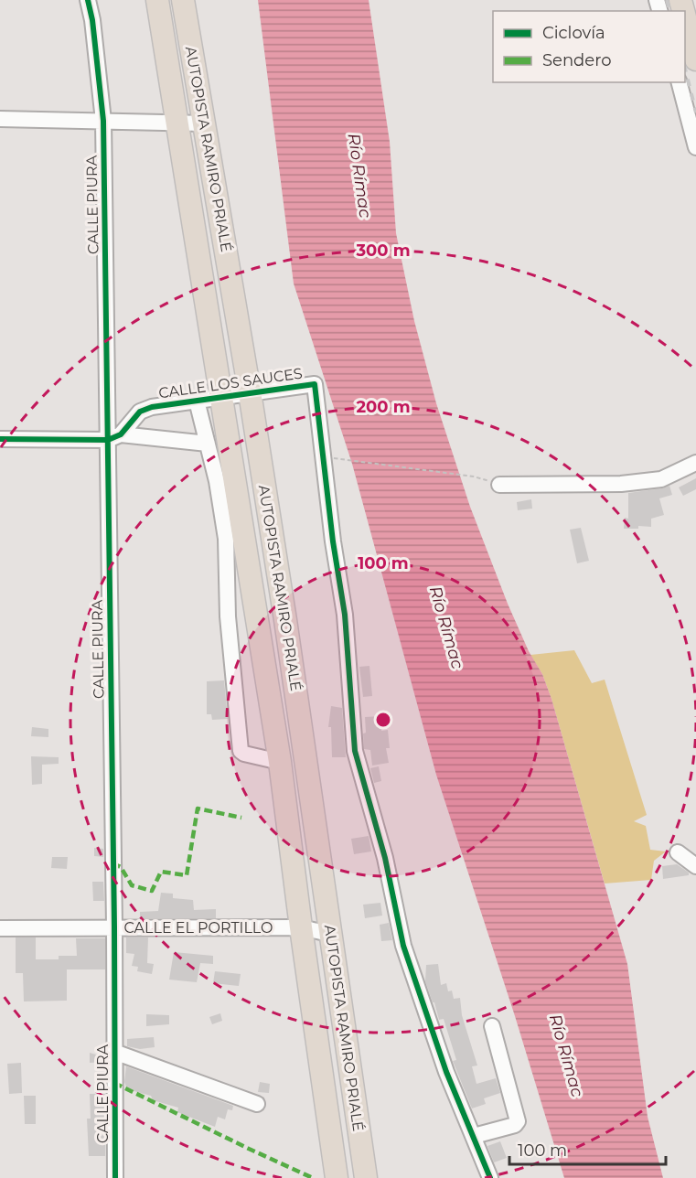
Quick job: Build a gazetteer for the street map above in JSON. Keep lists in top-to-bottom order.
{
  "streets": {
    "highway": ["AUTOPISTA RAMIRO PRIALÉ"],
    "street": ["CALLE PIURA", "CALLE LOS SAUCES", "CALLE EL PORTILLO"]
  },
  "crossings": [
    ["AUTOPISTA RAMIRO PRIALÉ", "CALLE LOS SAUCES"],
    ["AUTOPISTA RAMIRO PRIALÉ", "CALLE EL PORTILLO"],
    ["CALLE PIURA", "CALLE LOS SAUCES"],
    ["CALLE PIURA", "CALLE EL PORTILLO"]
  ],
  "water": ["Río Rímac"],
  "legend": ["Ciclovía", "Sendero"],
  "scale_bar": "100 m",
  "rings": ["300 m", "200 m", "100 m"]
}
